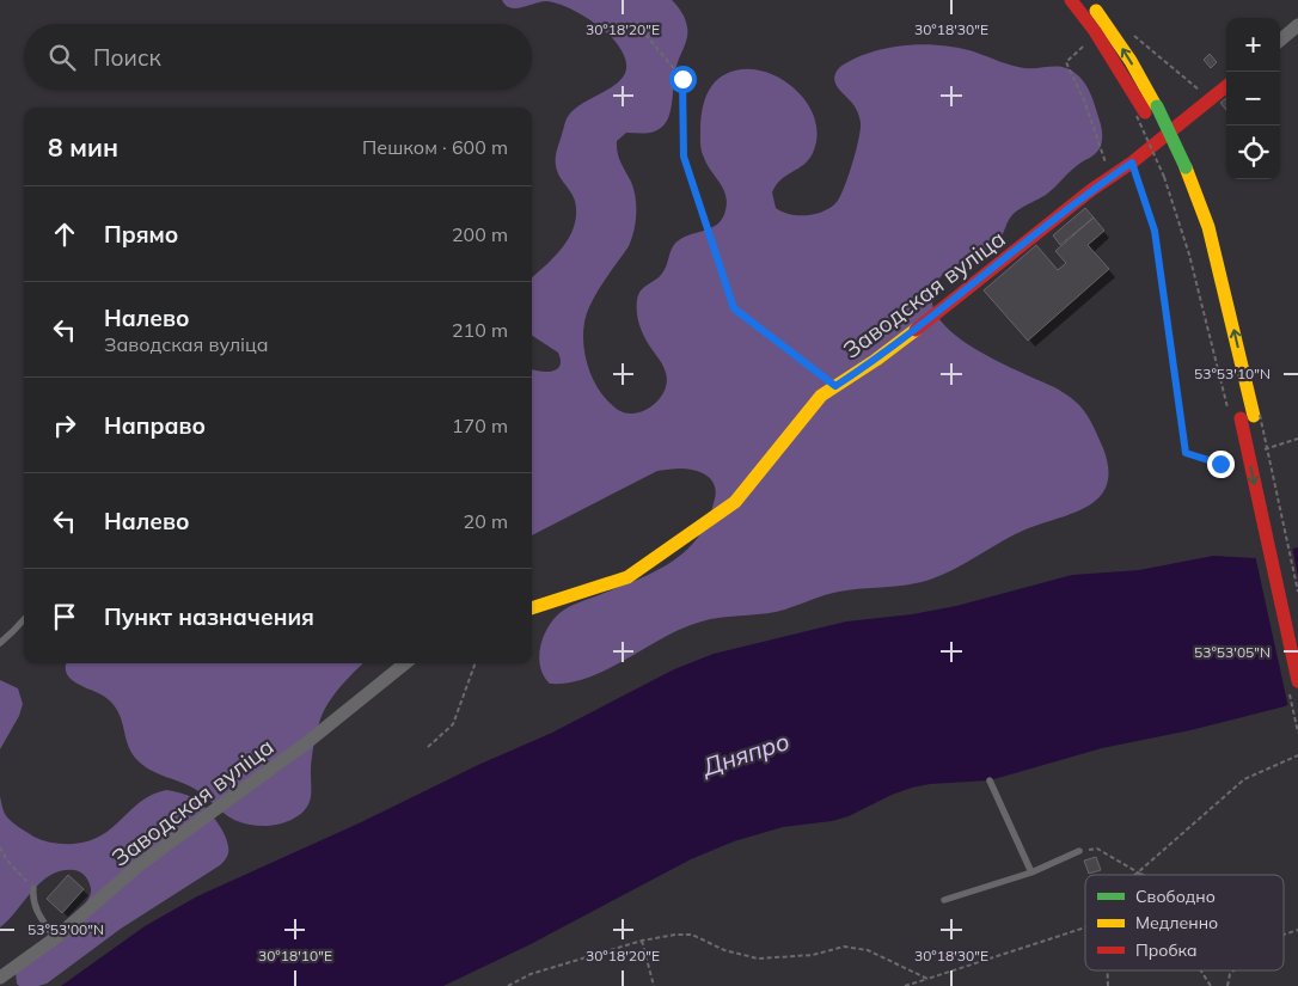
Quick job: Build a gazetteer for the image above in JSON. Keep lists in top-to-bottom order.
{
  "streets": {
    "main road": ["Заводская вуліца"]
  },
  "water": ["Дняпро"],
  "legend": ["Свободно", "Медленно", "Пробка"],
  "page": {
    "map_buttons": ["+", "−"],
    "search": "Поиск",
    "heading": ["8 мин", "Пешком · 600 m"],
    "list": [
      ["Прямо", "200 m"],
      ["Налево", "Заводская вуліца", "210 m"],
      ["Направо", "170 m"],
      ["Налево", "20 m"],
      "Пункт назначения"
    ]
  },
  "coordinates": [
    "30°18'20\"E",
    "30°18'30\"E",
    "53°53'10\"N",
    "53°53'05\"N",
    "53°53'00\"N",
    "30°18'10\"E"
  ]
}
